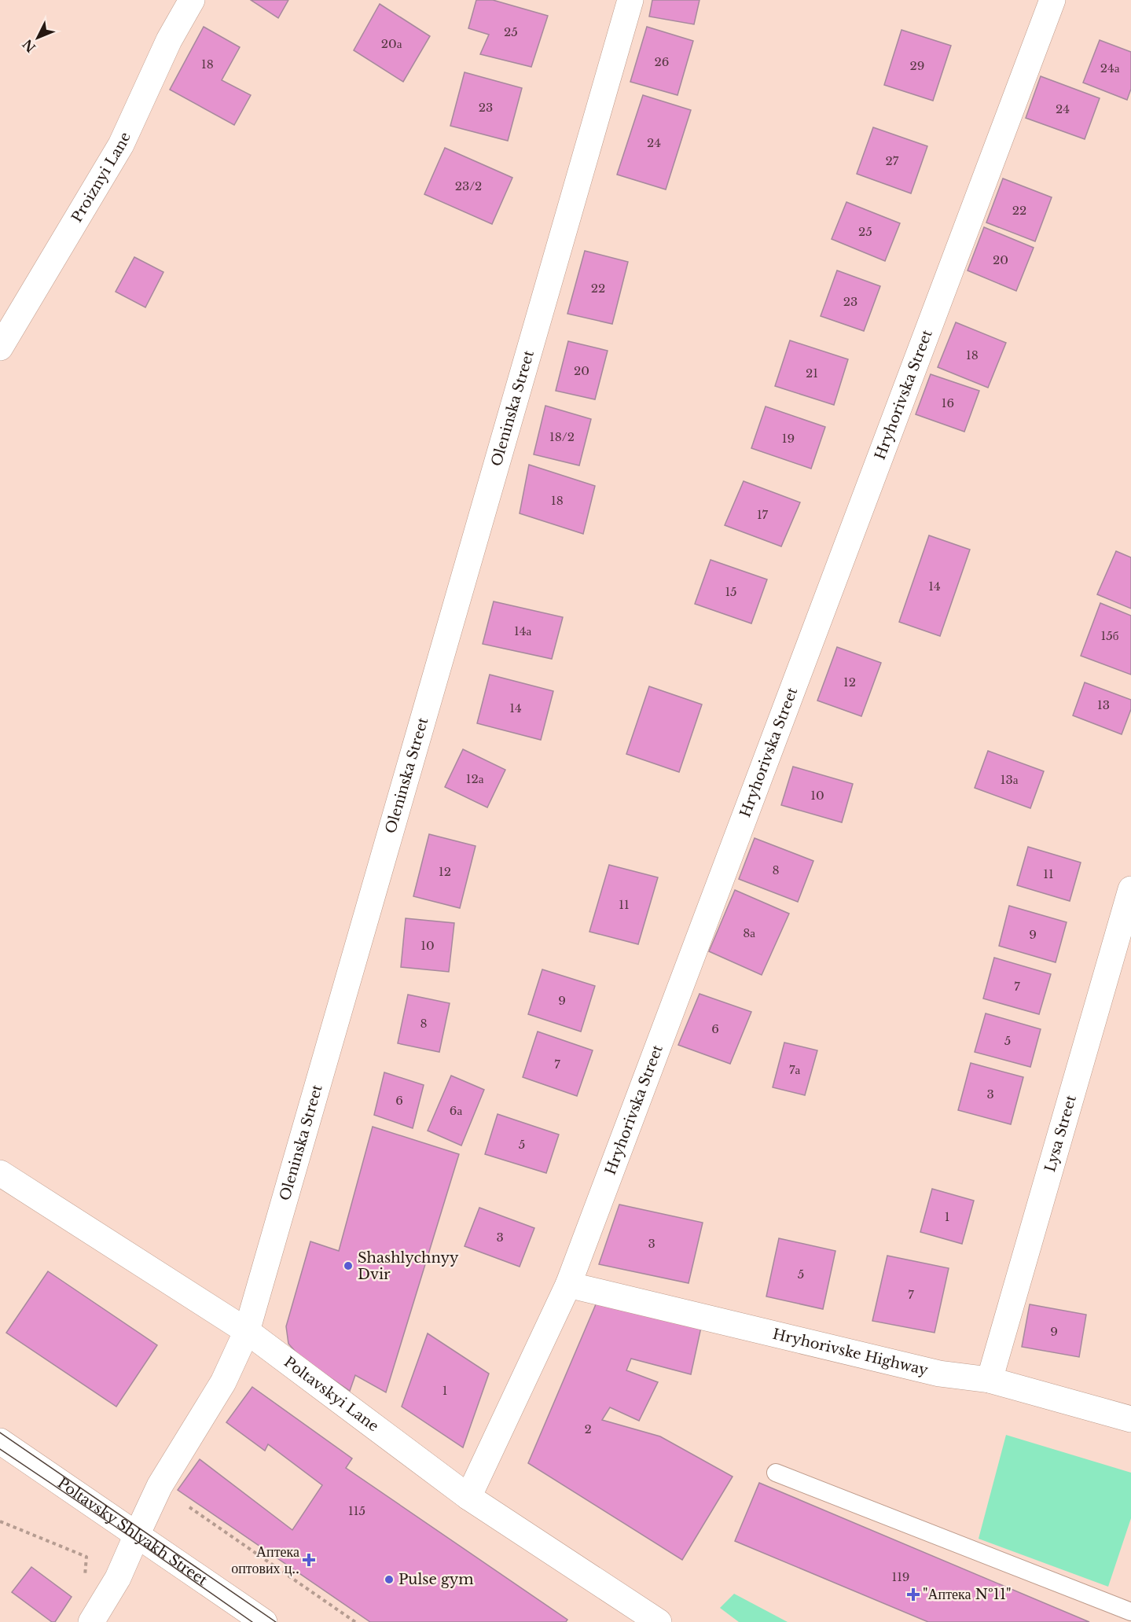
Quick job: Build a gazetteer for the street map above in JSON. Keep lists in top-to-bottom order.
{
  "streets": {
    "street": [
      "Proiznyi Lane",
      "Hryhorivska Street",
      "Oleninska Street",
      "Lysa Street",
      "Hryhorivske Highway",
      "Poltavskyi Lane",
      "Poltavsky Shlyakh Street"
    ]
  },
  "crossings": [
    ["Hryhorivska Street", "Hryhorivske Highway"],
    ["Hryhorivska Street", "Poltavskyi Lane"],
    ["Oleninska Street", "Poltavskyi Lane"],
    ["Oleninska Street", "Poltavsky Shlyakh Street"],
    ["Lysa Street", "Hryhorivske Highway"]
  ],
  "places": {
    "other": ["Shashlychnyy Dvir", "Pulse gym"],
    "health": ["Аптека оптових ц‥", "\"Аптека №11\""]
  },
  "house_numbers": [
    "25",
    "20а",
    "26",
    "18",
    "29",
    "24а",
    "23",
    "24",
    "24",
    "27",
    "23/2",
    "22",
    "25",
    "20",
    "22",
    "23",
    "18",
    "20",
    "21",
    "16",
    "18/2",
    "19",
    "18",
    "17",
    "14",
    "15",
    "14а",
    "15б",
    "12",
    "13",
    "14",
    "12а",
    "13а",
    "10",
    "8",
    "12",
    "11",
    "11",
    "8а",
    "9",
    "10",
    "7",
    "9",
    "8",
    "6",
    "5",
    "7",
    "7а",
    "3",
    "6",
    "6а",
    "5",
    "1",
    "3",
    "3",
    "5",
    "7",
    "9",
    "1",
    "2",
    "115",
    "119"
  ],
  "north": "bottom left"
}
